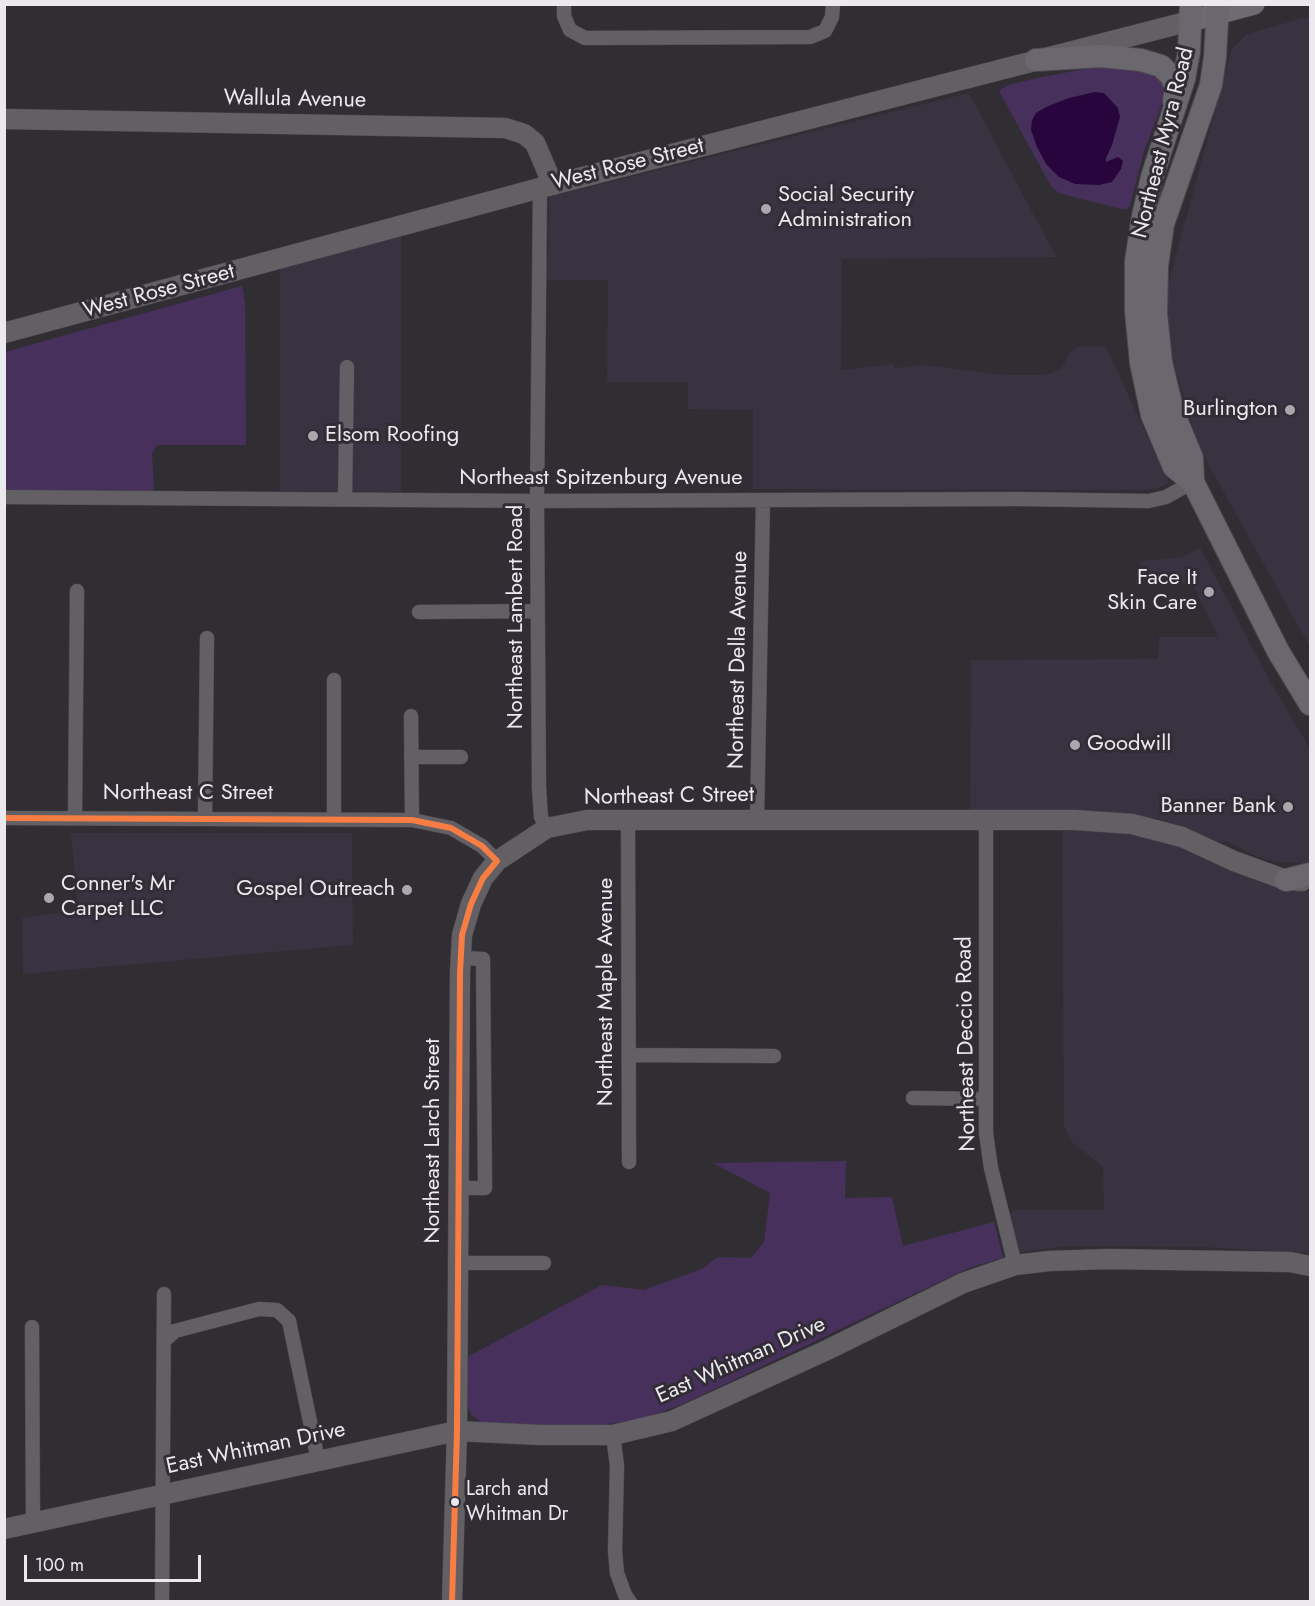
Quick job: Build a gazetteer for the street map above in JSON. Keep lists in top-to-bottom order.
{
  "streets": {
    "highway": ["Northeast Myra Road"],
    "main road": [
      "Wallula Avenue",
      "West Rose Street",
      "Northeast C Street",
      "Northeast Larch Street",
      "East Whitman Drive"
    ],
    "street": [
      "Northeast Spitzenburg Avenue",
      "Northeast Lambert Road",
      "Northeast Della Avenue",
      "Northeast Maple Avenue",
      "Northeast Deccio Road"
    ]
  },
  "crossings": [
    ["Wallula Avenue", "West Rose Street"],
    ["Wallula Avenue", "Northeast Lambert Road"],
    ["Northeast Myra Road", "West Rose Street"],
    ["Northeast Myra Road", "Northeast Spitzenburg Avenue"],
    ["West Rose Street", "Northeast Lambert Road"],
    ["Northeast Spitzenburg Avenue", "Northeast Lambert Road"],
    ["Northeast Spitzenburg Avenue", "Northeast Della Avenue"],
    ["Northeast Lambert Road", "Northeast C Street"],
    ["Northeast Della Avenue", "Northeast C Street"],
    ["Northeast C Street", "Northeast Maple Avenue"],
    ["Northeast C Street", "Northeast Deccio Road"],
    ["Northeast C Street", "Northeast Larch Street"],
    ["Northeast Deccio Road", "East Whitman Drive"],
    ["Northeast Larch Street", "East Whitman Drive"]
  ],
  "places": [
    "Social Security Administration",
    "Burlington",
    "Elsom Roofing",
    "Face It Skin Care",
    "Goodwill",
    "Banner Bank",
    "Gospel Outreach",
    "Conner's Mr Carpet LLC",
    "Larch and Whitman Dr"
  ],
  "scale_bar": "100 m"
}
